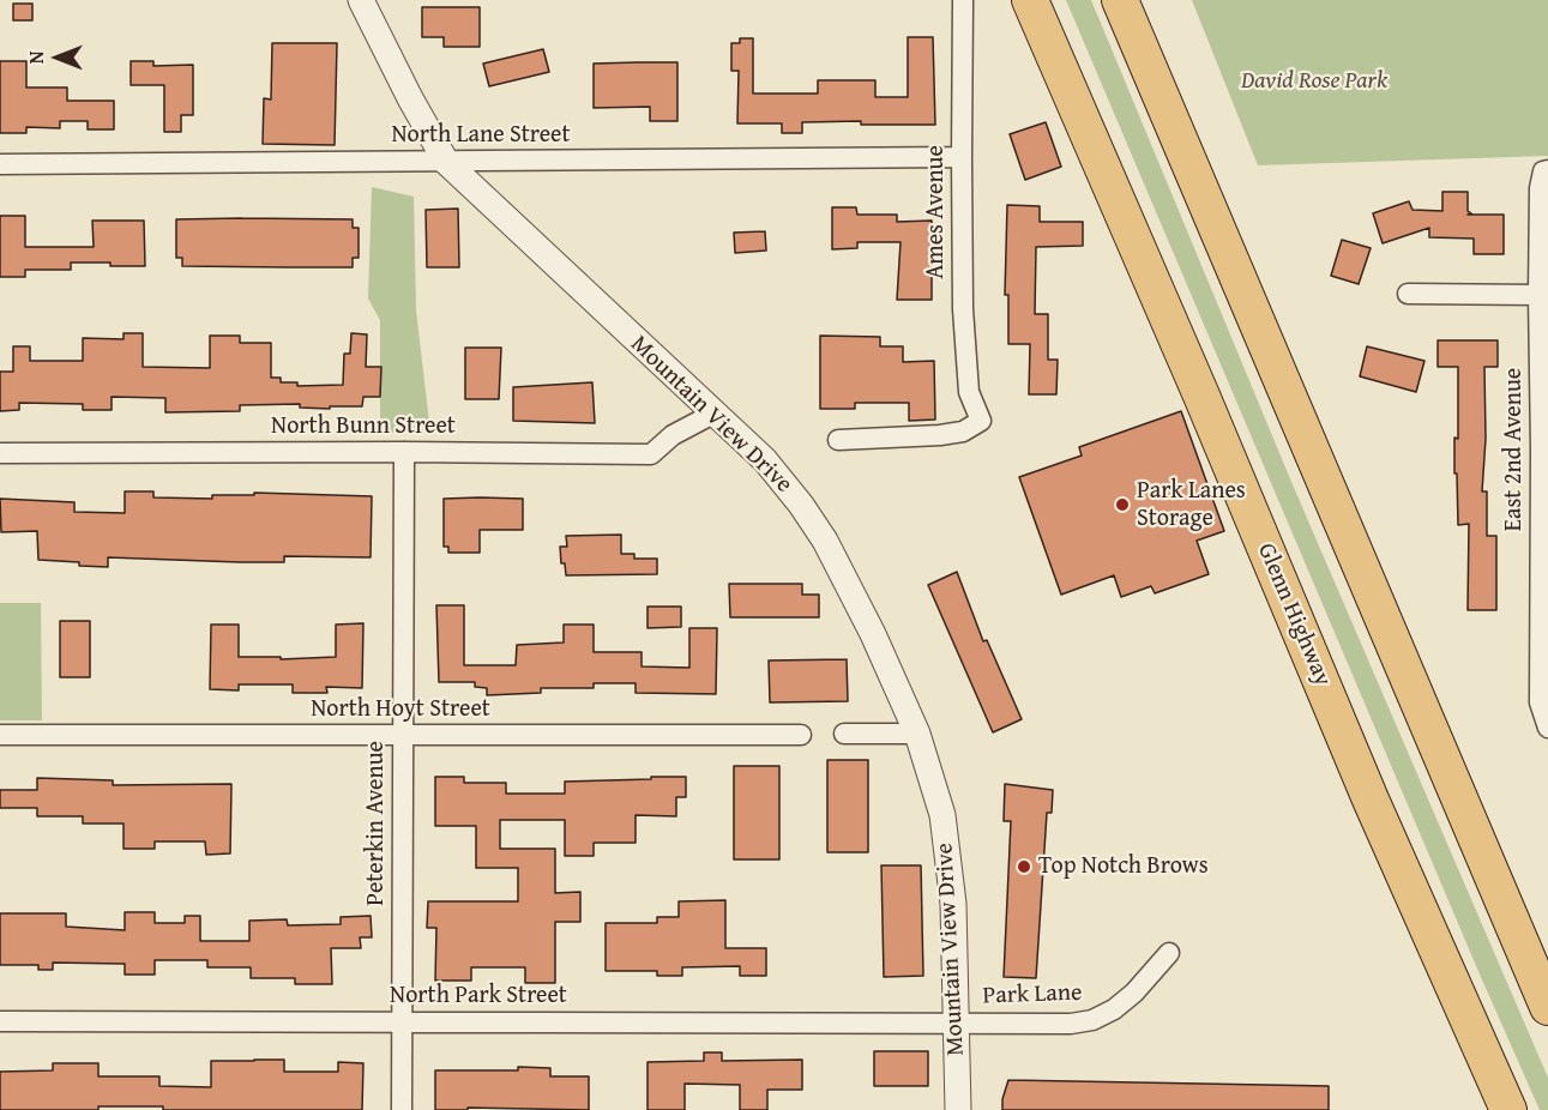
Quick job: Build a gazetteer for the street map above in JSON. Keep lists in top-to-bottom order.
{
  "streets": {
    "highway": ["Glenn Highway"],
    "street": [
      "North Lane Street",
      "Ames Avenue",
      "Mountain View Drive",
      "North Bunn Street",
      "East 2nd Avenue",
      "North Hoyt Street",
      "Peterkin Avenue",
      "Park Lane",
      "North Park Street"
    ]
  },
  "crossings": [
    ["North Lane Street", "Ames Avenue"],
    ["North Lane Street", "Mountain View Drive"],
    ["Mountain View Drive", "North Bunn Street"],
    ["Mountain View Drive", "Park Lane"],
    ["Mountain View Drive", "North Park Street"],
    ["North Bunn Street", "Peterkin Avenue"],
    ["North Hoyt Street", "Peterkin Avenue"],
    ["Peterkin Avenue", "North Park Street"],
    ["Park Lane", "North Park Street"]
  ],
  "parks": ["David Rose Park"],
  "places": ["Park Lanes Storage", "Top Notch Brows"],
  "north": "left"
}
